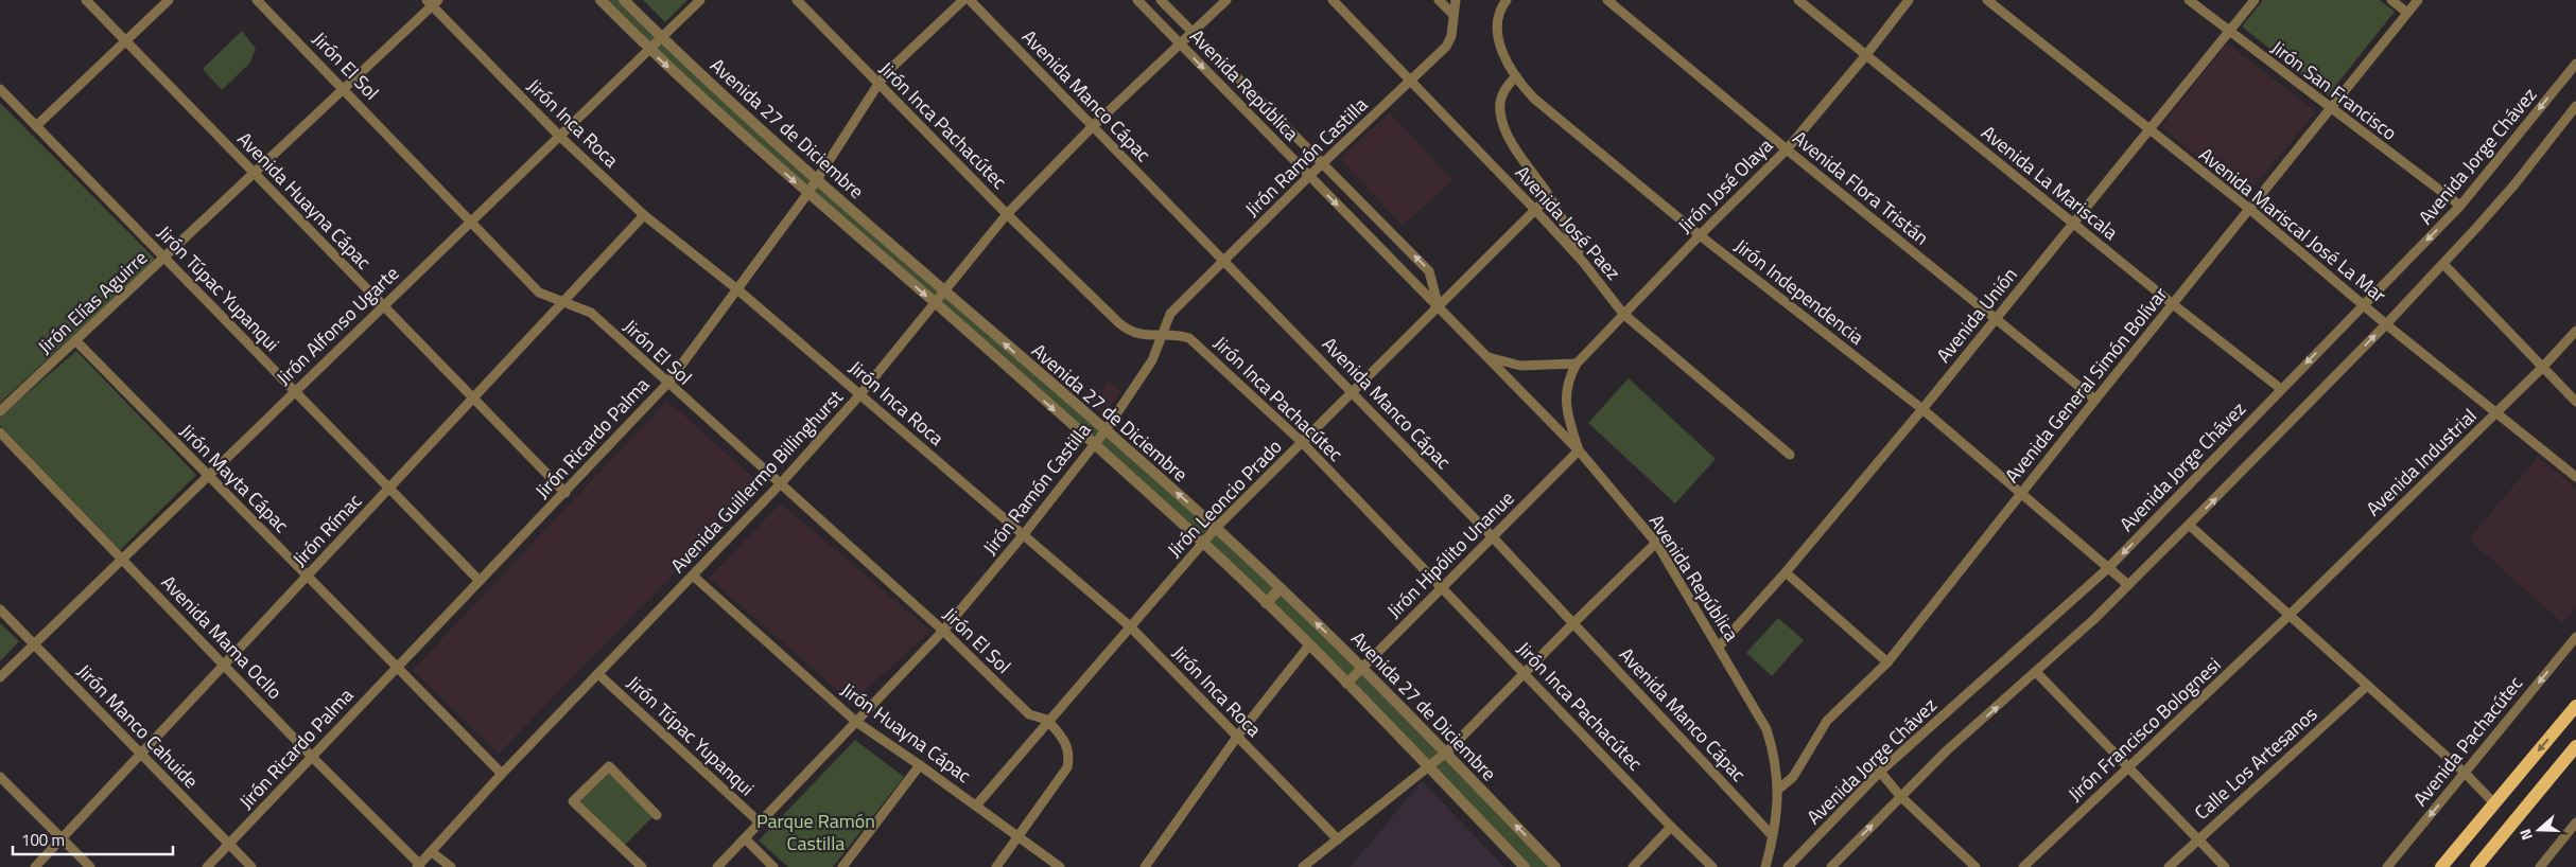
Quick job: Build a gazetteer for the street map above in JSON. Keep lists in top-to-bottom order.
{
  "streets": {
    "street": [
      "Jirón El Sol",
      "Avenida República",
      "Jirón San Francisco",
      "Avenida Manco Cápac",
      "Jirón Inca Roca",
      "Jirón Inca Pachacútec",
      "Avenida 27 de Diciembre",
      "Avenida Jorge Chávez",
      "Jirón Ramón Castilla",
      "Avenida La Mariscala",
      "Jirón José Olaya",
      "Avenida Flora Tristán",
      "Avenida Huayna Cápac",
      "Avenida José Paez",
      "Avenida Mariscal José La Mar",
      "Jirón Túpac Yupanqui",
      "Jirón Independencia",
      "Jirón Elías Aguirre",
      "Avenida Unión",
      "Jirón Alfonso Ugarte",
      "Avenida General Simón Bolívar",
      "Jirón Ricardo Palma",
      "Avenida Industrial",
      "Jirón Mayta Cápac",
      "Avenida Guillermo Billinghurst",
      "Jirón Leoncio Prado",
      "Jirón Rímac",
      "Jirón Hipólito Unanue",
      "Avenida Mama Ocllo",
      "Jirón Manco Cahuide",
      "Jirón Francisco Bolognesi",
      "Jirón Huayna Cápac",
      "Avenida Pachacútec",
      "Calle Los Artesanos"
    ]
  },
  "crossings": [
    ["Jirón El Sol", "Jirón Ramón Castilla"],
    ["Jirón El Sol", "Jirón Elías Aguirre"],
    ["Jirón El Sol", "Jirón Alfonso Ugarte"],
    ["Jirón El Sol", "Jirón Ricardo Palma"],
    ["Jirón El Sol", "Avenida Guillermo Billinghurst"],
    ["Jirón El Sol", "Jirón Leoncio Prado"],
    ["Jirón El Sol", "Jirón Rímac"],
    ["Avenida República", "Avenida Manco Cápac"],
    ["Avenida República", "Jirón Ramón Castilla"],
    ["Avenida República", "Jirón José Olaya"],
    ["Avenida República", "Avenida Unión"],
    ["Avenida República", "Avenida General Simón Bolívar"],
    ["Avenida República", "Avenida Guillermo Billinghurst"],
    ["Avenida República", "Jirón Leoncio Prado"],
    ["Avenida República", "Jirón Hipólito Unanue"],
    ["Jirón San Francisco", "Avenida Jorge Chávez"],
    ["Jirón San Francisco", "Avenida Unión"],
    ["Jirón San Francisco", "Avenida General Simón Bolívar"],
    ["Avenida Manco Cápac", "Jirón Ramón Castilla"],
    ["Avenida Manco Cápac", "Avenida Guillermo Billinghurst"],
    ["Avenida Manco Cápac", "Jirón Leoncio Prado"],
    ["Avenida Manco Cápac", "Jirón Hipólito Unanue"],
    ["Jirón Inca Roca", "Jirón Ramón Castilla"],
    ["Jirón Inca Roca", "Jirón Elías Aguirre"],
    ["Jirón Inca Roca", "Jirón Alfonso Ugarte"],
    ["Jirón Inca Roca", "Jirón Ricardo Palma"],
    ["Jirón Inca Roca", "Avenida Guillermo Billinghurst"],
    ["Jirón Inca Roca", "Jirón Leoncio Prado"],
    ["Jirón Inca Roca", "Jirón Rímac"],
    ["Jirón Inca Pachacútec", "Jirón Ramón Castilla"],
    ["Jirón Inca Pachacútec", "Jirón Ricardo Palma"],
    ["Jirón Inca Pachacútec", "Avenida Guillermo Billinghurst"],
    ["Jirón Inca Pachacútec", "Jirón Leoncio Prado"],
    ["Jirón Inca Pachacútec", "Jirón Hipólito Unanue"],
    ["Avenida 27 de Diciembre", "Jirón Ramón Castilla"],
    ["Avenida 27 de Diciembre", "Jirón Alfonso Ugarte"],
    ["Avenida 27 de Diciembre", "Jirón Ricardo Palma"],
    ["Avenida 27 de Diciembre", "Avenida Guillermo Billinghurst"],
    ["Avenida 27 de Diciembre", "Jirón Leoncio Prado"],
    ["Avenida 27 de Diciembre", "Jirón Hipólito Unanue"],
    ["Avenida Jorge Chávez", "Avenida La Mariscala"],
    ["Avenida Jorge Chávez", "Avenida Mariscal José La Mar"],
    ["Avenida Jorge Chávez", "Jirón Independencia"],
    ["Jirón Ramón Castilla", "Avenida José Paez"],
    ["Jirón Ramón Castilla", "Jirón Túpac Yupanqui"],
    ["Jirón Ramón Castilla", "Jirón Huayna Cápac"],
    ["Avenida La Mariscala", "Jirón José Olaya"],
    ["Avenida La Mariscala", "Avenida Unión"],
    ["Avenida La Mariscala", "Avenida General Simón Bolívar"],
    ["Jirón José Olaya", "Avenida Flora Tristán"],
    ["Jirón José Olaya", "Avenida José Paez"],
    ["Jirón José Olaya", "Jirón Independencia"],
    ["Jirón José Olaya", "Jirón Hipólito Unanue"],
    ["Avenida Flora Tristán", "Avenida Unión"],
    ["Avenida Flora Tristán", "Avenida General Simón Bolívar"],
    ["Avenida Huayna Cápac", "Jirón Elías Aguirre"],
    ["Avenida Huayna Cápac", "Jirón Alfonso Ugarte"],
    ["Avenida Huayna Cápac", "Jirón Ricardo Palma"],
    ["Avenida Huayna Cápac", "Jirón Rímac"],
    ["Avenida José Paez", "Jirón Leoncio Prado"],
    ["Avenida Mariscal José La Mar", "Avenida Unión"],
    ["Avenida Mariscal José La Mar", "Avenida General Simón Bolívar"],
    ["Avenida Mariscal José La Mar", "Avenida Industrial"],
    ["Jirón Túpac Yupanqui", "Jirón Elías Aguirre"],
    ["Jirón Túpac Yupanqui", "Jirón Alfonso Ugarte"],
    ["Jirón Túpac Yupanqui", "Jirón Ricardo Palma"],
    ["Jirón Túpac Yupanqui", "Avenida Guillermo Billinghurst"],
    ["Jirón Túpac Yupanqui", "Jirón Rímac"],
    ["Jirón Independencia", "Avenida Unión"],
    ["Jirón Independencia", "Avenida General Simón Bolívar"],
    ["Jirón Elías Aguirre", "Jirón Mayta Cápac"],
    ["Jirón Alfonso Ugarte", "Jirón Mayta Cápac"],
    ["Jirón Alfonso Ugarte", "Avenida Mama Ocllo"],
    ["Jirón Alfonso Ugarte", "Jirón Manco Cahuide"],
    ["Jirón Ricardo Palma", "Jirón Mayta Cápac"],
    ["Jirón Ricardo Palma", "Avenida Mama Ocllo"],
    ["Jirón Ricardo Palma", "Jirón Manco Cahuide"],
    ["Avenida Industrial", "Jirón Francisco Bolognesi"],
    ["Jirón Mayta Cápac", "Avenida Guillermo Billinghurst"],
    ["Jirón Mayta Cápac", "Jirón Rímac"],
    ["Avenida Guillermo Billinghurst", "Avenida Mama Ocllo"],
    ["Avenida Guillermo Billinghurst", "Jirón Huayna Cápac"],
    ["Jirón Leoncio Prado", "Jirón Huayna Cápac"],
    ["Jirón Rímac", "Avenida Mama Ocllo"],
    ["Jirón Rímac", "Jirón Manco Cahuide"]
  ],
  "one_way": ["Avenida Pachacútec"],
  "parks": ["Parque Ramón Castilla"],
  "scale_bar": "100 m",
  "north": "left"
}
